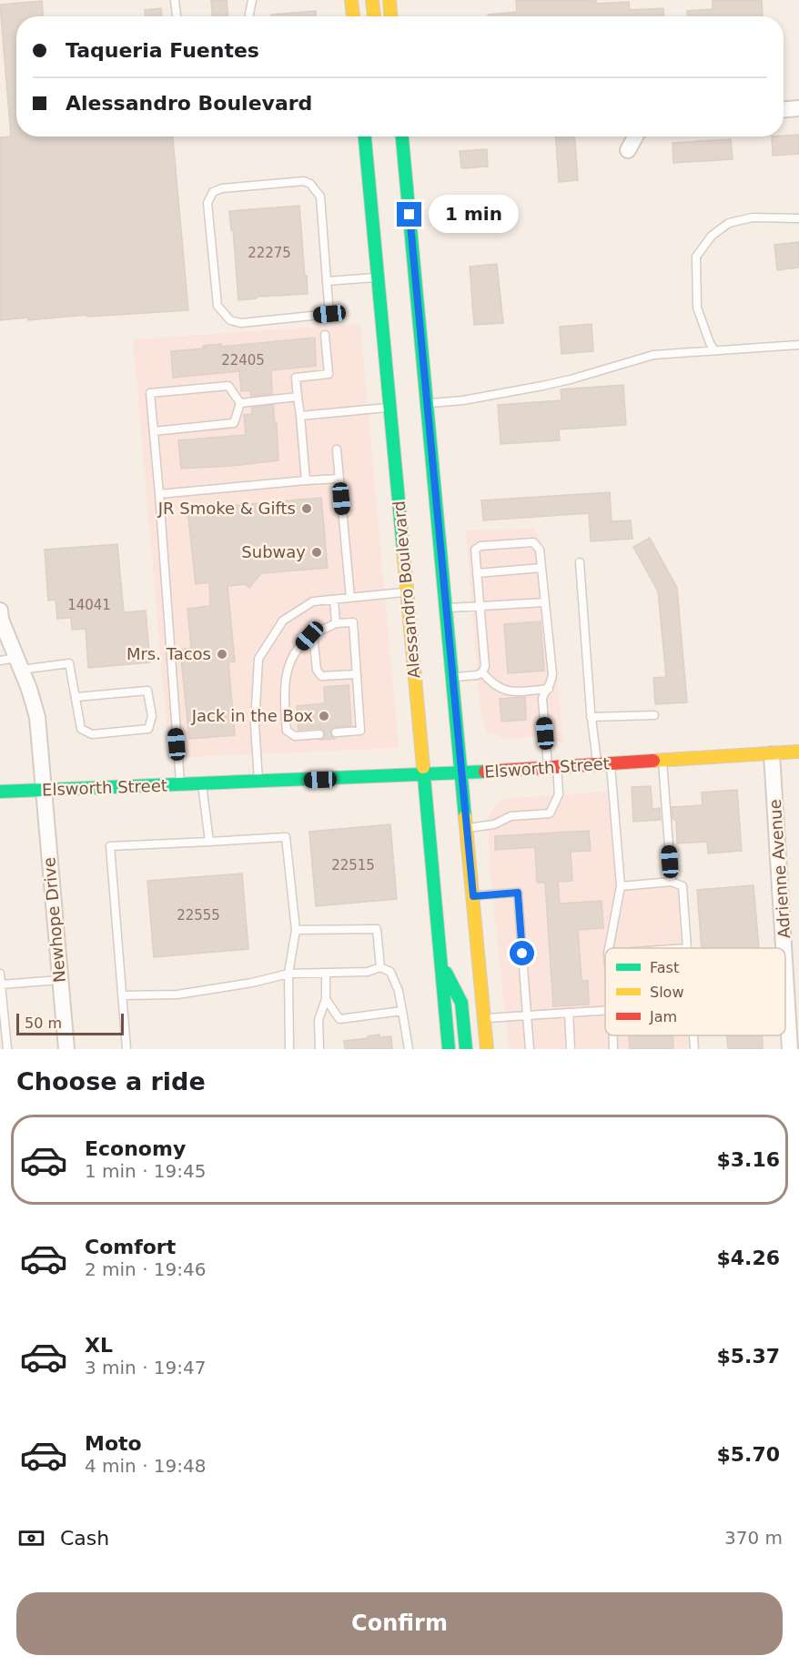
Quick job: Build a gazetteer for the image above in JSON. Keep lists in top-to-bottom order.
{
  "streets": {
    "main road": ["Alessandro Boulevard", "Elsworth Street"],
    "street": ["Adrienne Avenue", "Newhope Drive"]
  },
  "crossings": [
    ["Alessandro Boulevard", "Elsworth Street"],
    ["Elsworth Street", "Adrienne Avenue"],
    ["Elsworth Street", "Newhope Drive"]
  ],
  "places": [
    "JR Smoke & Gifts",
    "Subway",
    "Mrs. Tacos",
    "Jack in the Box"
  ],
  "house_numbers": [
    "22275",
    "22405",
    "14041",
    "22515",
    "22555"
  ],
  "legend": ["Fast", "Slow", "Jam"],
  "scale_bar": "50 m",
  "page": {
    "banner": ["Taqueria Fuentes", "Alessandro Boulevard"],
    "bubble": "1 min",
    "scale": "50 m",
    "heading": "Choose a ride",
    "list": [
      {
        "name": "Economy",
        "note": "1 min · 19:45",
        "value": "$3.16"
      },
      {
        "name": "Comfort",
        "note": "2 min · 19:46",
        "value": "$4.26"
      },
      {
        "name": "XL",
        "note": "3 min · 19:47",
        "value": "$5.37"
      },
      {
        "name": "Moto",
        "note": "4 min · 19:48",
        "value": "$5.70"
      }
    ],
    "pay": ["Cash", "370 m"],
    "buttons": "Confirm"
  }
}
